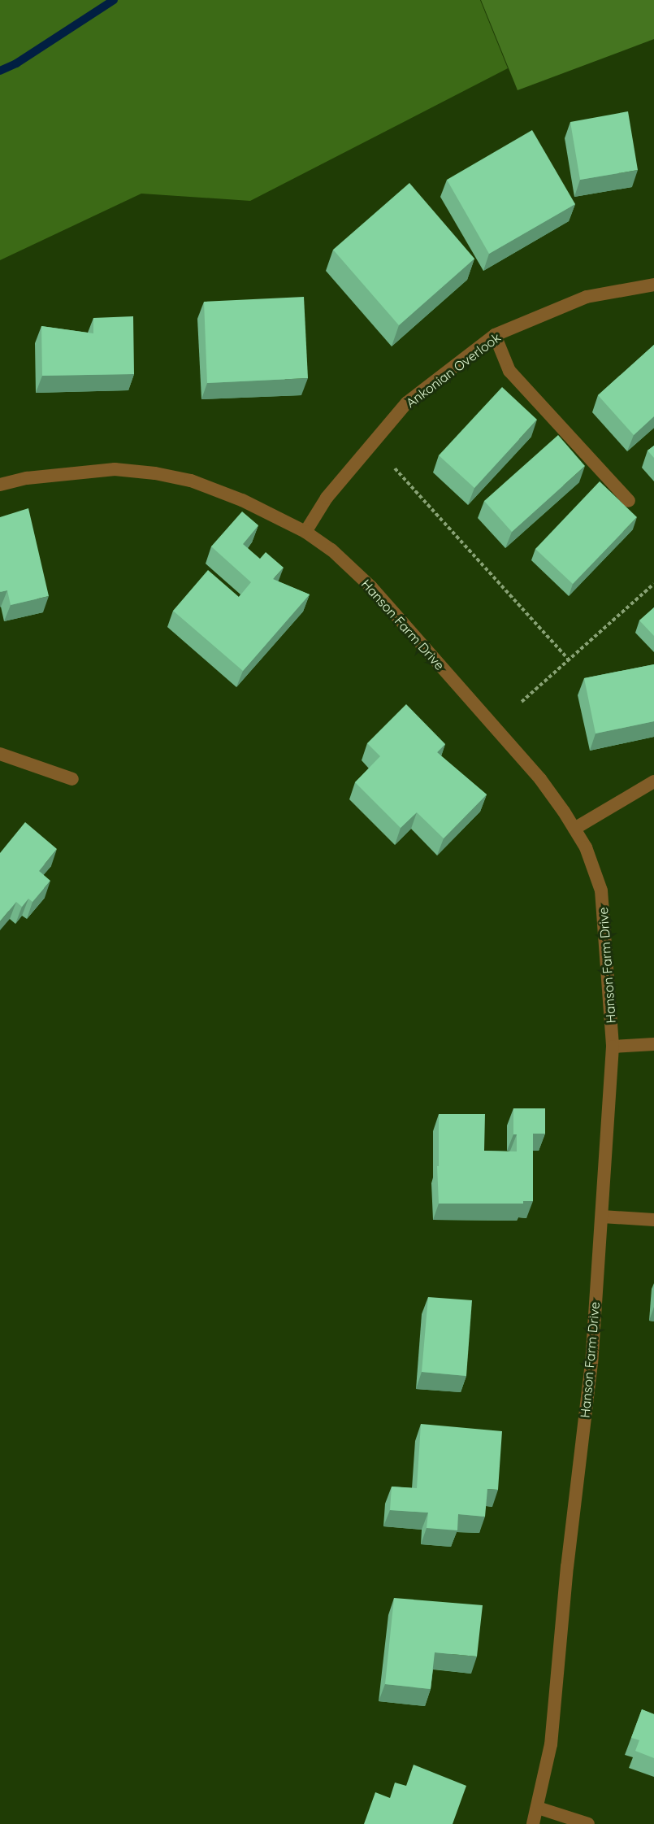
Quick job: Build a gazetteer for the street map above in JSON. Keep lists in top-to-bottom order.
{
  "streets": {
    "street": ["Ankonian Overlook", "Hanson Farm Drive"]
  },
  "crossings": [
    ["Ankonian Overlook", "Hanson Farm Drive"]
  ]
}
